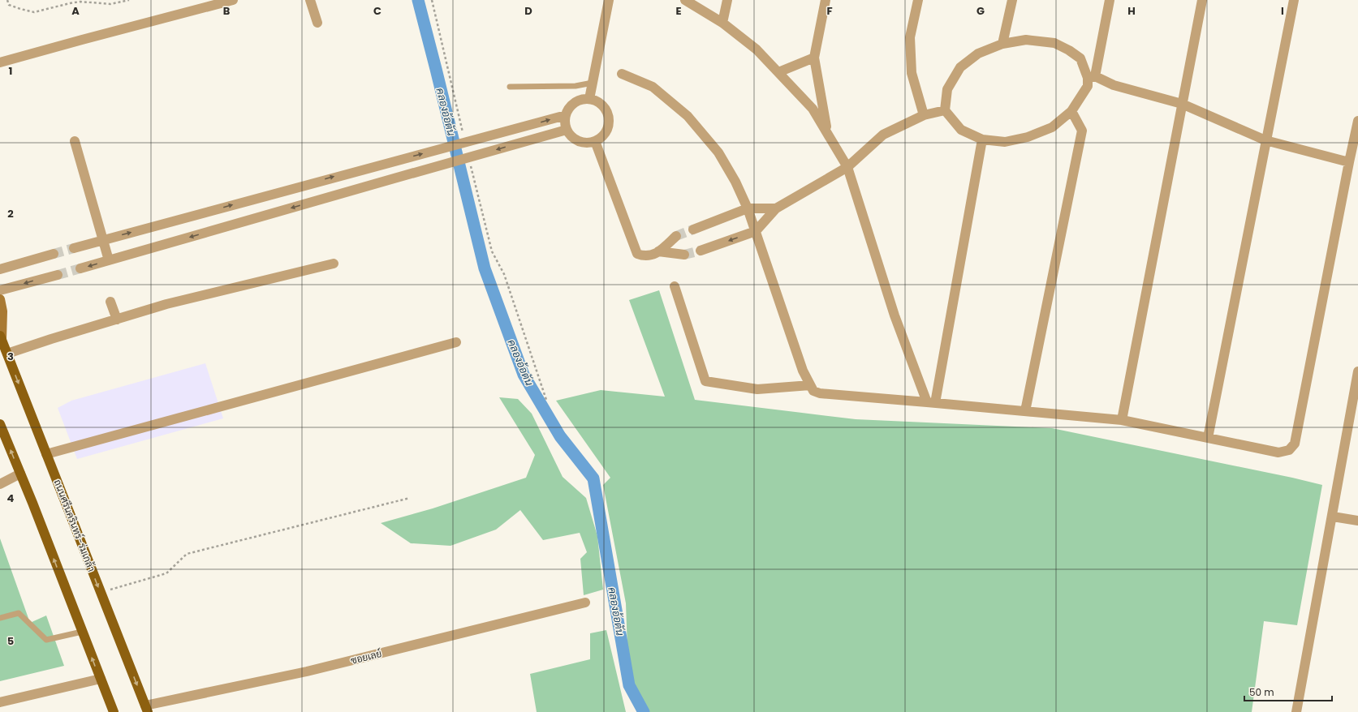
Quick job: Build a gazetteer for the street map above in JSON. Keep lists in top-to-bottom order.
{
  "streets": {
    "main road": ["ถนนศรีนครินทร์-ร่มเกล้า"],
    "street": ["ซอยเลย์"]
  },
  "crossings": [
    ["ถนนศรีนครินทร์-ร่มเกล้า", "ซอยเลย์"]
  ],
  "water": ["คลองอ้อตัน"],
  "scale_bar": "50 m",
  "grid": {
    "columns": [
      "A",
      "B",
      "C",
      "D",
      "E",
      "F",
      "G",
      "H",
      "I"
    ],
    "rows": [
      "1",
      "2",
      "3",
      "4",
      "5"
    ]
  }
}
